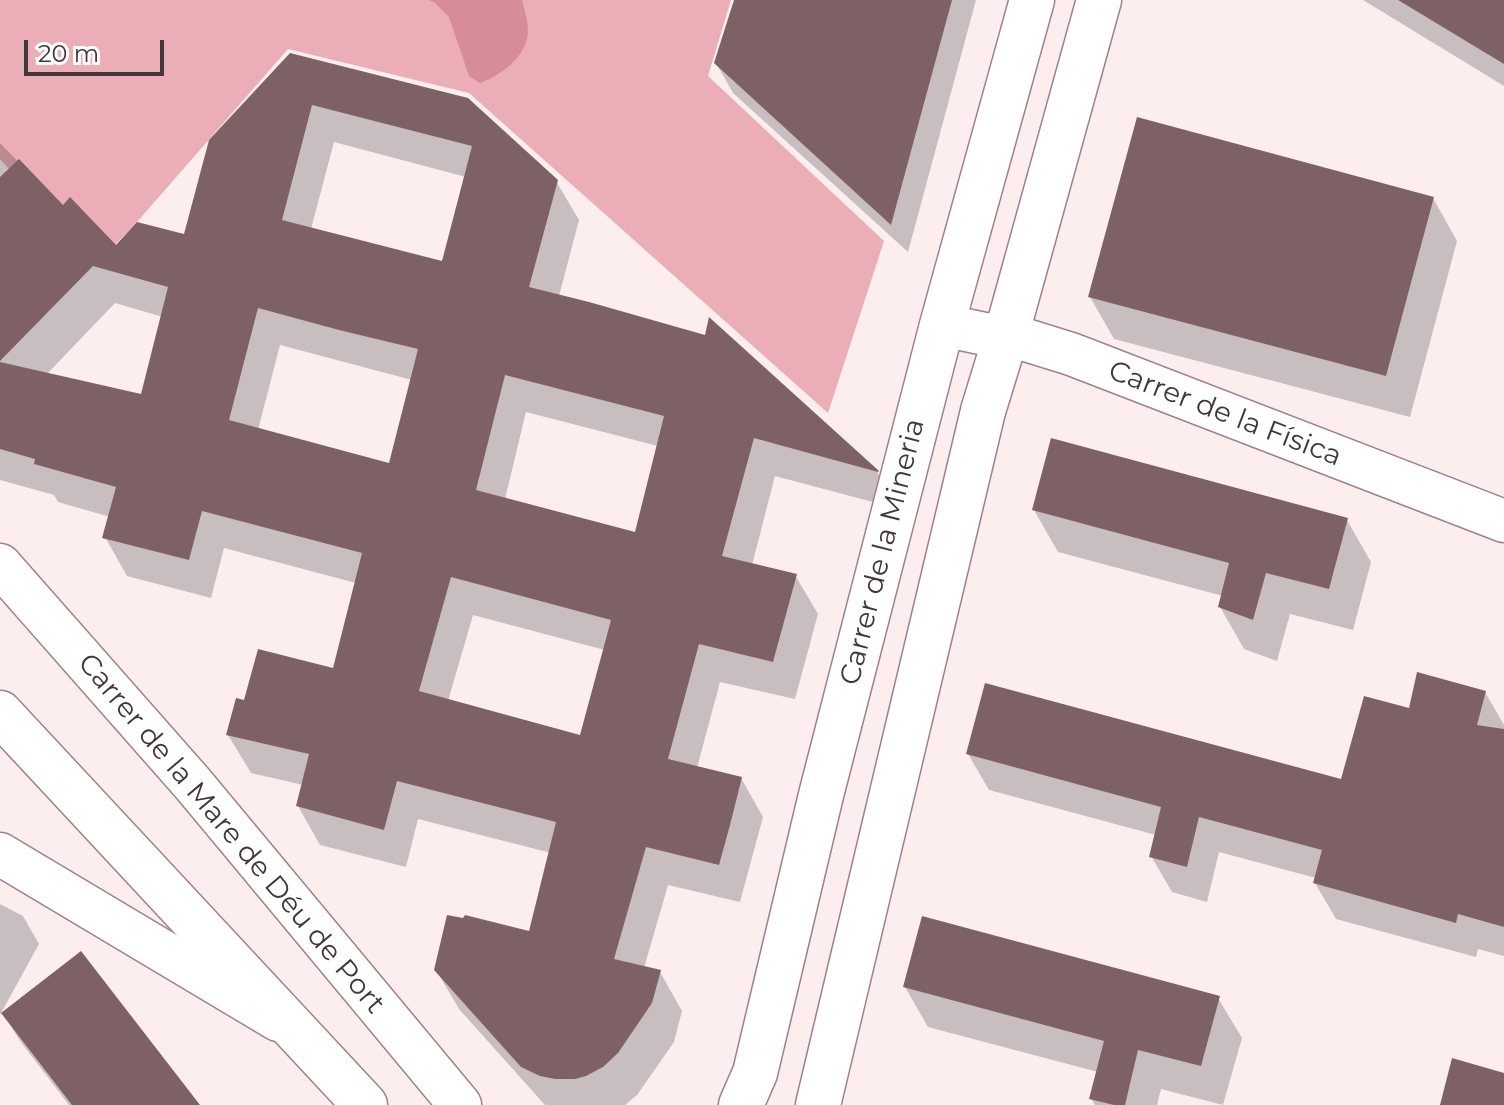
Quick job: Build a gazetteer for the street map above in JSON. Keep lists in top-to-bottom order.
{
  "streets": {
    "street": ["Carrer de la Física", "Carrer de la Mineria", "Carrer de la Mare de Déu de Port"]
  },
  "crossings": [
    ["Carrer de la Física", "Carrer de la Mineria"]
  ],
  "scale_bar": "20 m"
}
